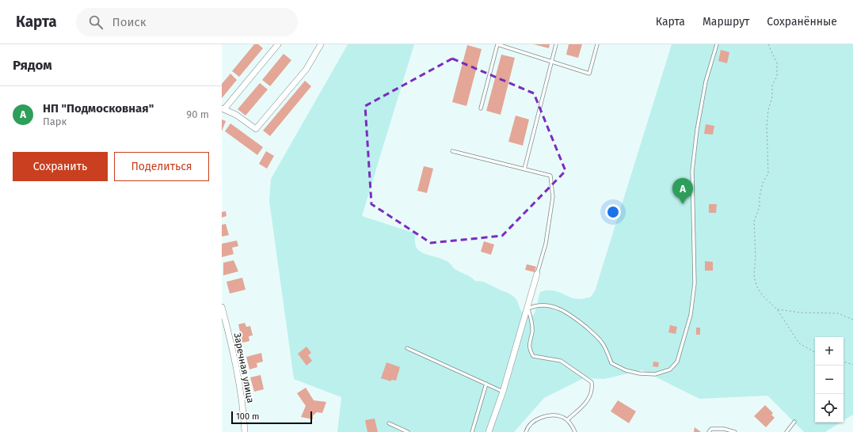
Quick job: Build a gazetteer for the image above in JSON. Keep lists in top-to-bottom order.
{
  "streets": {
    "street": ["Заречная улица"]
  },
  "scale_bar": "100 m",
  "page": {
    "header": "Карта",
    "search": "Поиск",
    "nav": ["Карта", "Маршрут", "Сохранённые"],
    "heading": "Рядом",
    "list": [
      {
        "mark": "A",
        "name": "НП \"Подмосковная\"",
        "note": "Парк",
        "value": "90 m"
      }
    ],
    "buttons": ["Сохранить", "Поделиться"],
    "pins": "A",
    "map_buttons": ["+", "−"],
    "scale": "100 m"
  }
}
